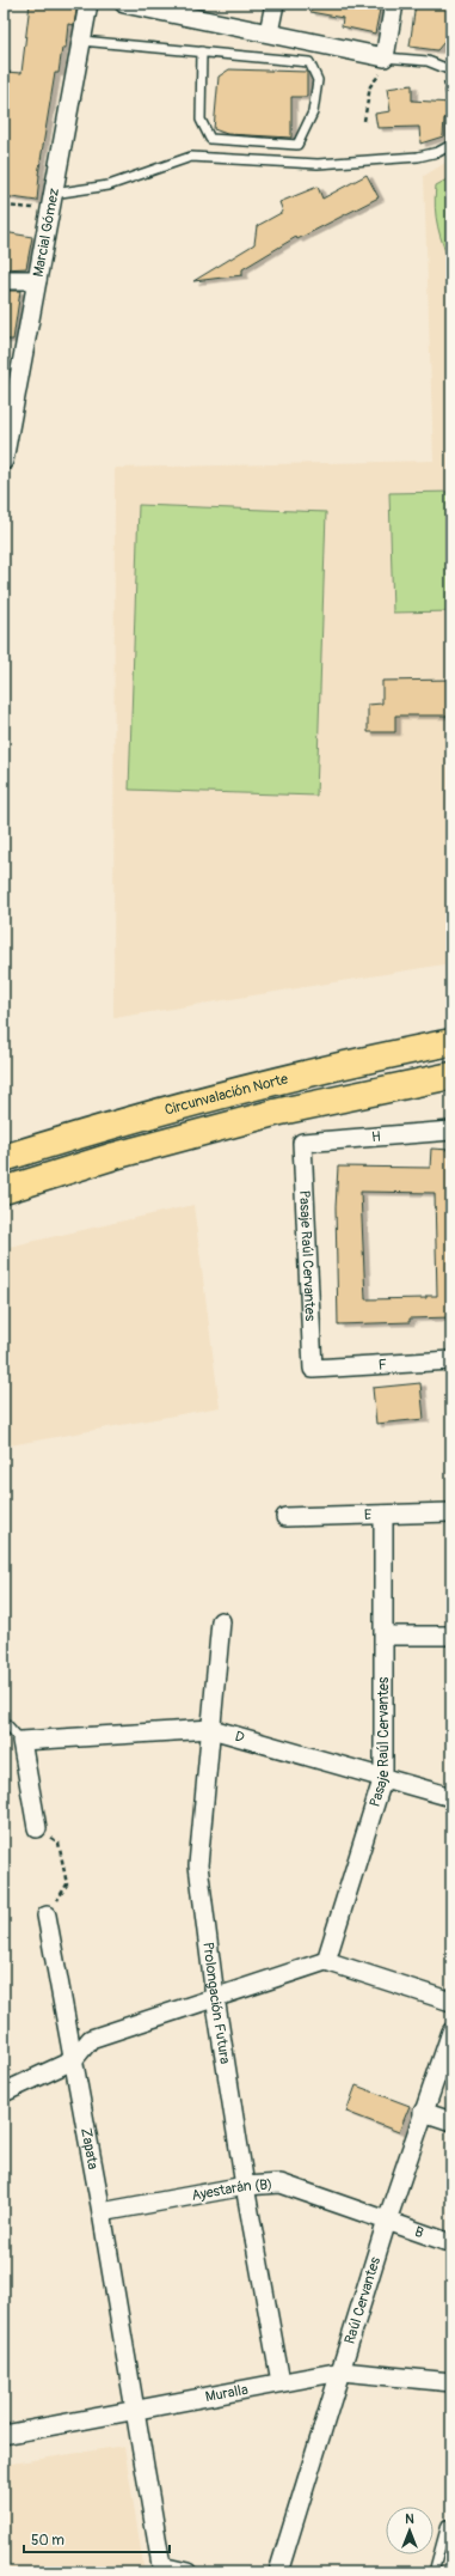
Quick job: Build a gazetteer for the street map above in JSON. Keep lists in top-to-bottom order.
{
  "streets": {
    "highway": ["Circunvalación Norte"],
    "street": [
      "Marcial Gómez",
      "H",
      "Pasaje Raúl Cervantes",
      "F",
      "E",
      "D",
      "Prolongación Futura",
      "Zapata",
      "Ayestarán (B)",
      "B",
      "Raúl Cervantes",
      "Muralla"
    ]
  },
  "crossings": [
    ["H", "Pasaje Raúl Cervantes"],
    ["Pasaje Raúl Cervantes", "F"],
    ["Pasaje Raúl Cervantes", "E"],
    ["Pasaje Raúl Cervantes", "D"],
    ["D", "Prolongación Futura"],
    ["Prolongación Futura", "Ayestarán (B)"],
    ["Prolongación Futura", "Muralla"],
    ["Zapata", "Ayestarán (B)"],
    ["Zapata", "Muralla"],
    ["Ayestarán (B)", "B"],
    ["Ayestarán (B)", "Raúl Cervantes"],
    ["B", "Raúl Cervantes"],
    ["Raúl Cervantes", "Muralla"]
  ],
  "scale_bar": "50 m",
  "north": "top"
}
